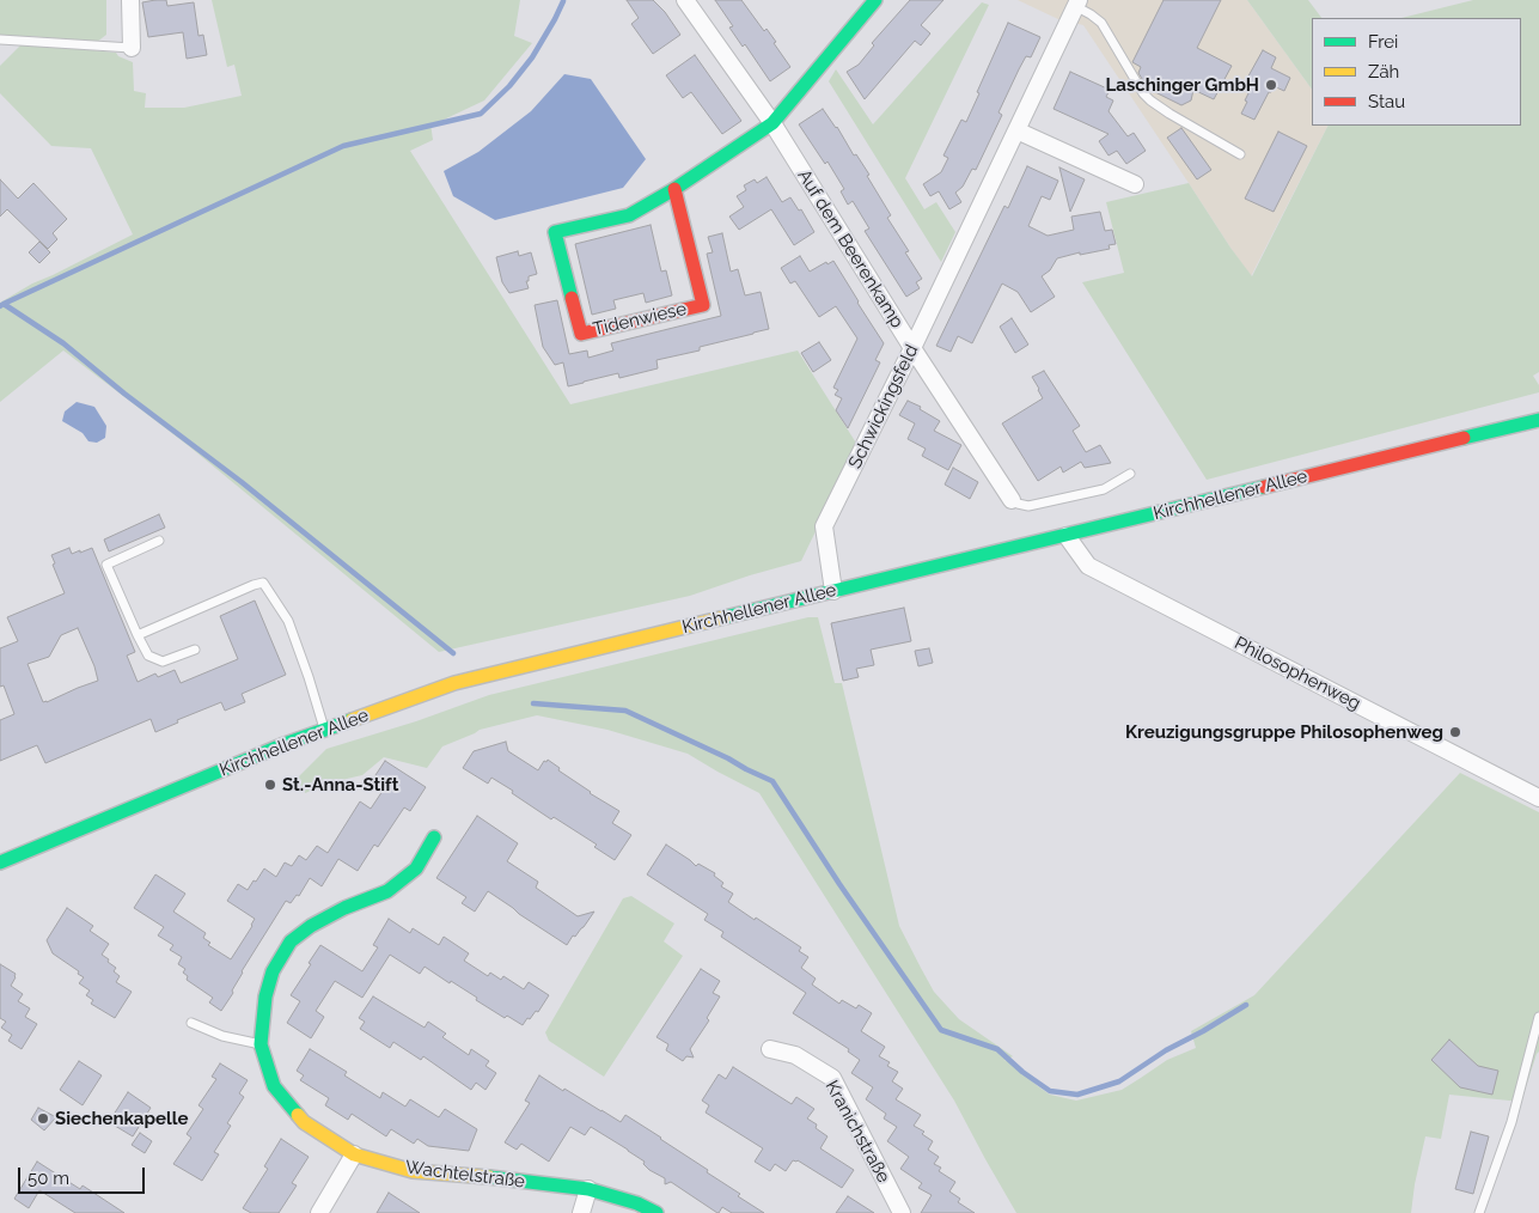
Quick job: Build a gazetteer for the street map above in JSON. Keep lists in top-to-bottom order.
{
  "streets": {
    "main road": ["Tidenwiese", "Kirchhellener Allee", "Wachtelstraße"],
    "street": [
      "Auf dem Beerenkamp",
      "Schwickingsfeld",
      "Philosophenweg",
      "Kranichstraße"
    ]
  },
  "crossings": [
    ["Auf dem Beerenkamp", "Tidenwiese"],
    ["Auf dem Beerenkamp", "Schwickingsfeld"],
    ["Schwickingsfeld", "Kirchhellener Allee"],
    ["Kirchhellener Allee", "Philosophenweg"]
  ],
  "places": [
    "Laschinger GmbH",
    "Kreuzigungsgruppe Philosophenweg",
    "St.-Anna-Stift",
    "Siechenkapelle"
  ],
  "legend": ["Frei", "Zäh", "Stau"],
  "scale_bar": "50 m"
}
